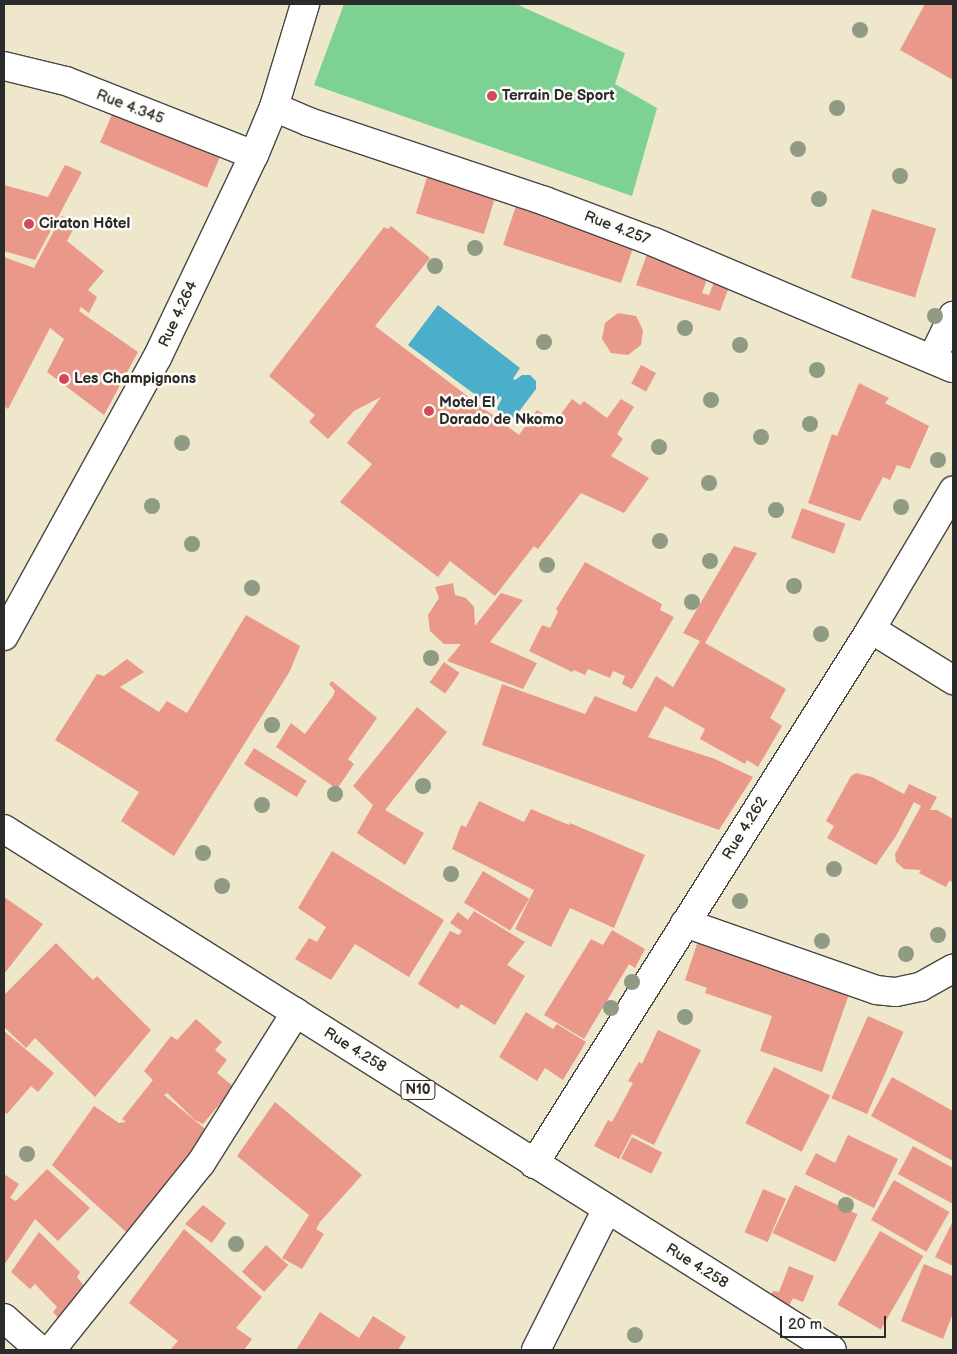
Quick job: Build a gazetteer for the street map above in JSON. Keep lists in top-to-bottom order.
{
  "streets": {
    "main road": [
      "Rue 4.345",
      "Rue 4.257",
      "Rue 4.264",
      "Rue 4.262",
      "Rue 4.258",
      "N10"
    ]
  },
  "crossings": [
    ["Rue 4.345", "Rue 4.264"],
    ["Rue 4.257", "Rue 4.264"],
    ["Rue 4.262", "Rue 4.258"]
  ],
  "places": [
    "Terrain De Sport",
    "Ciraton Hôtel",
    "Les Champignons",
    "Motel El Dorado de Nkomo"
  ],
  "scale_bar": "20 m"
}
